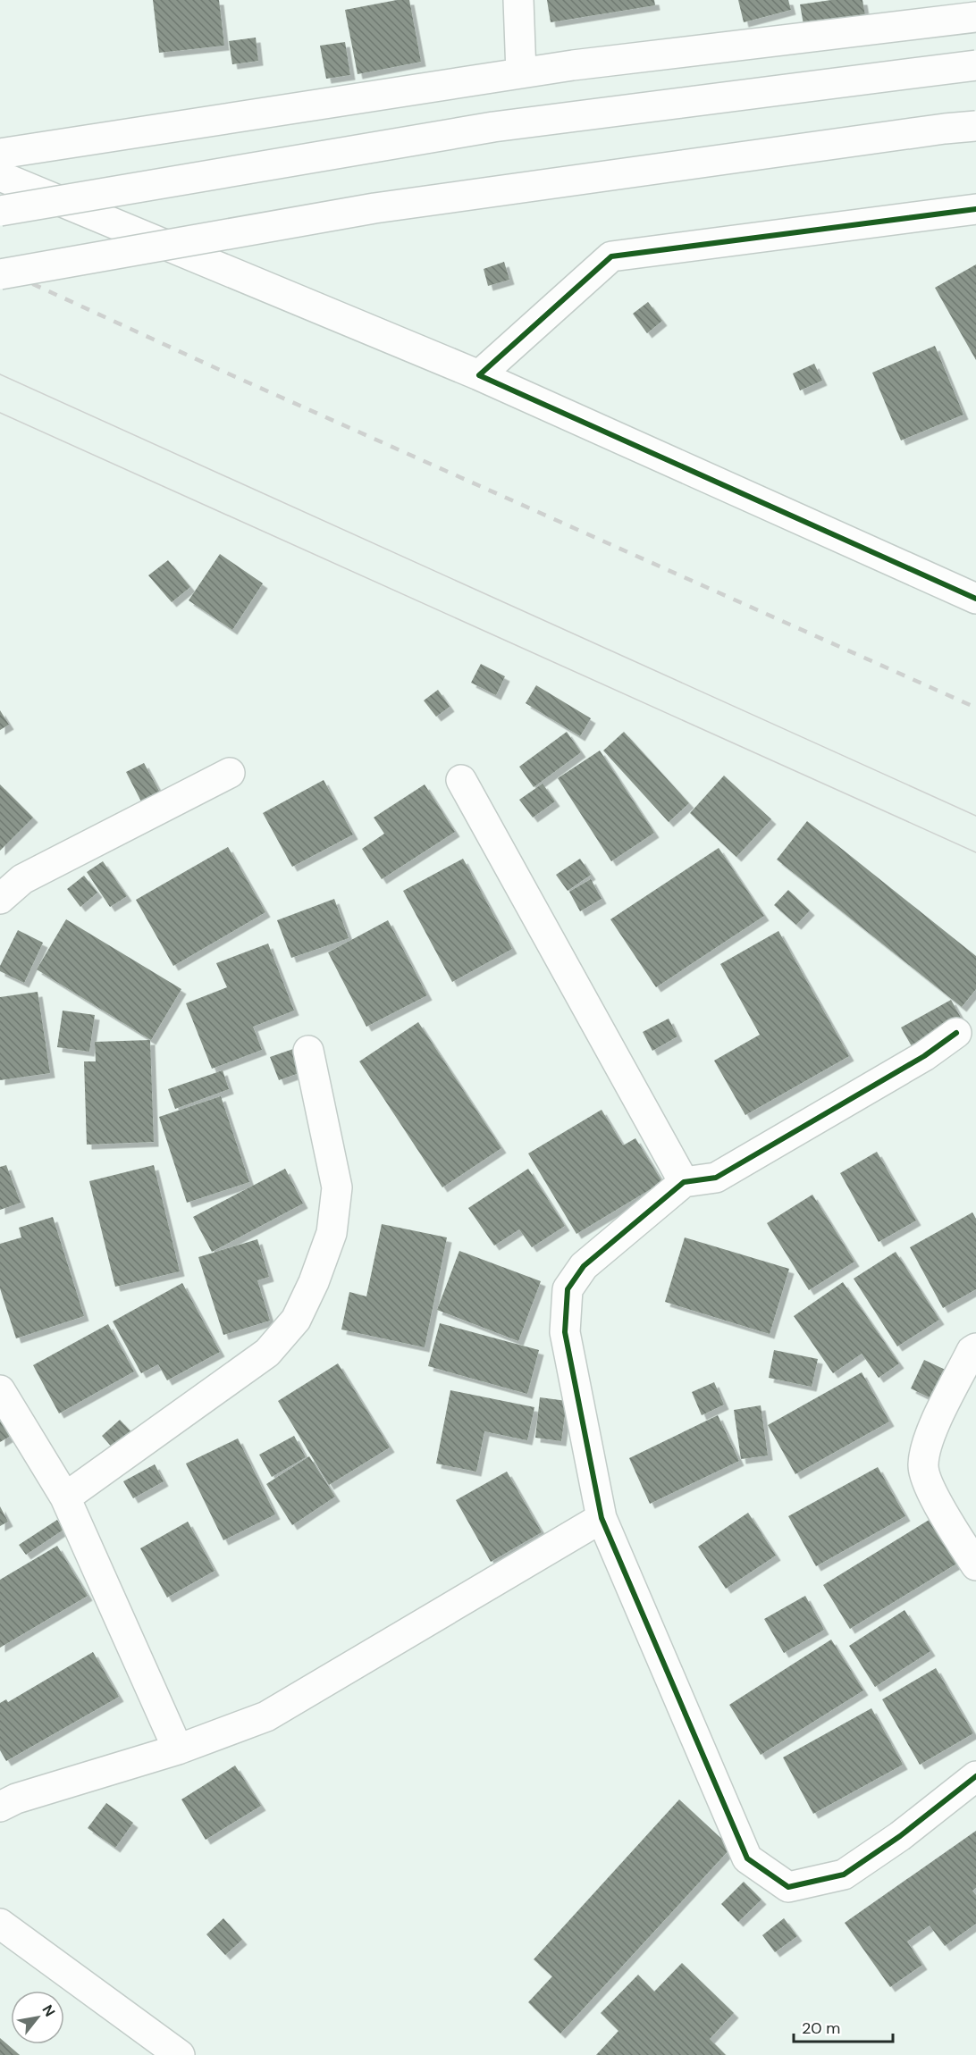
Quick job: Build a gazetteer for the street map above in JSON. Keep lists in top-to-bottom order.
{
  "scale_bar": "20 m",
  "north": "top right"
}
